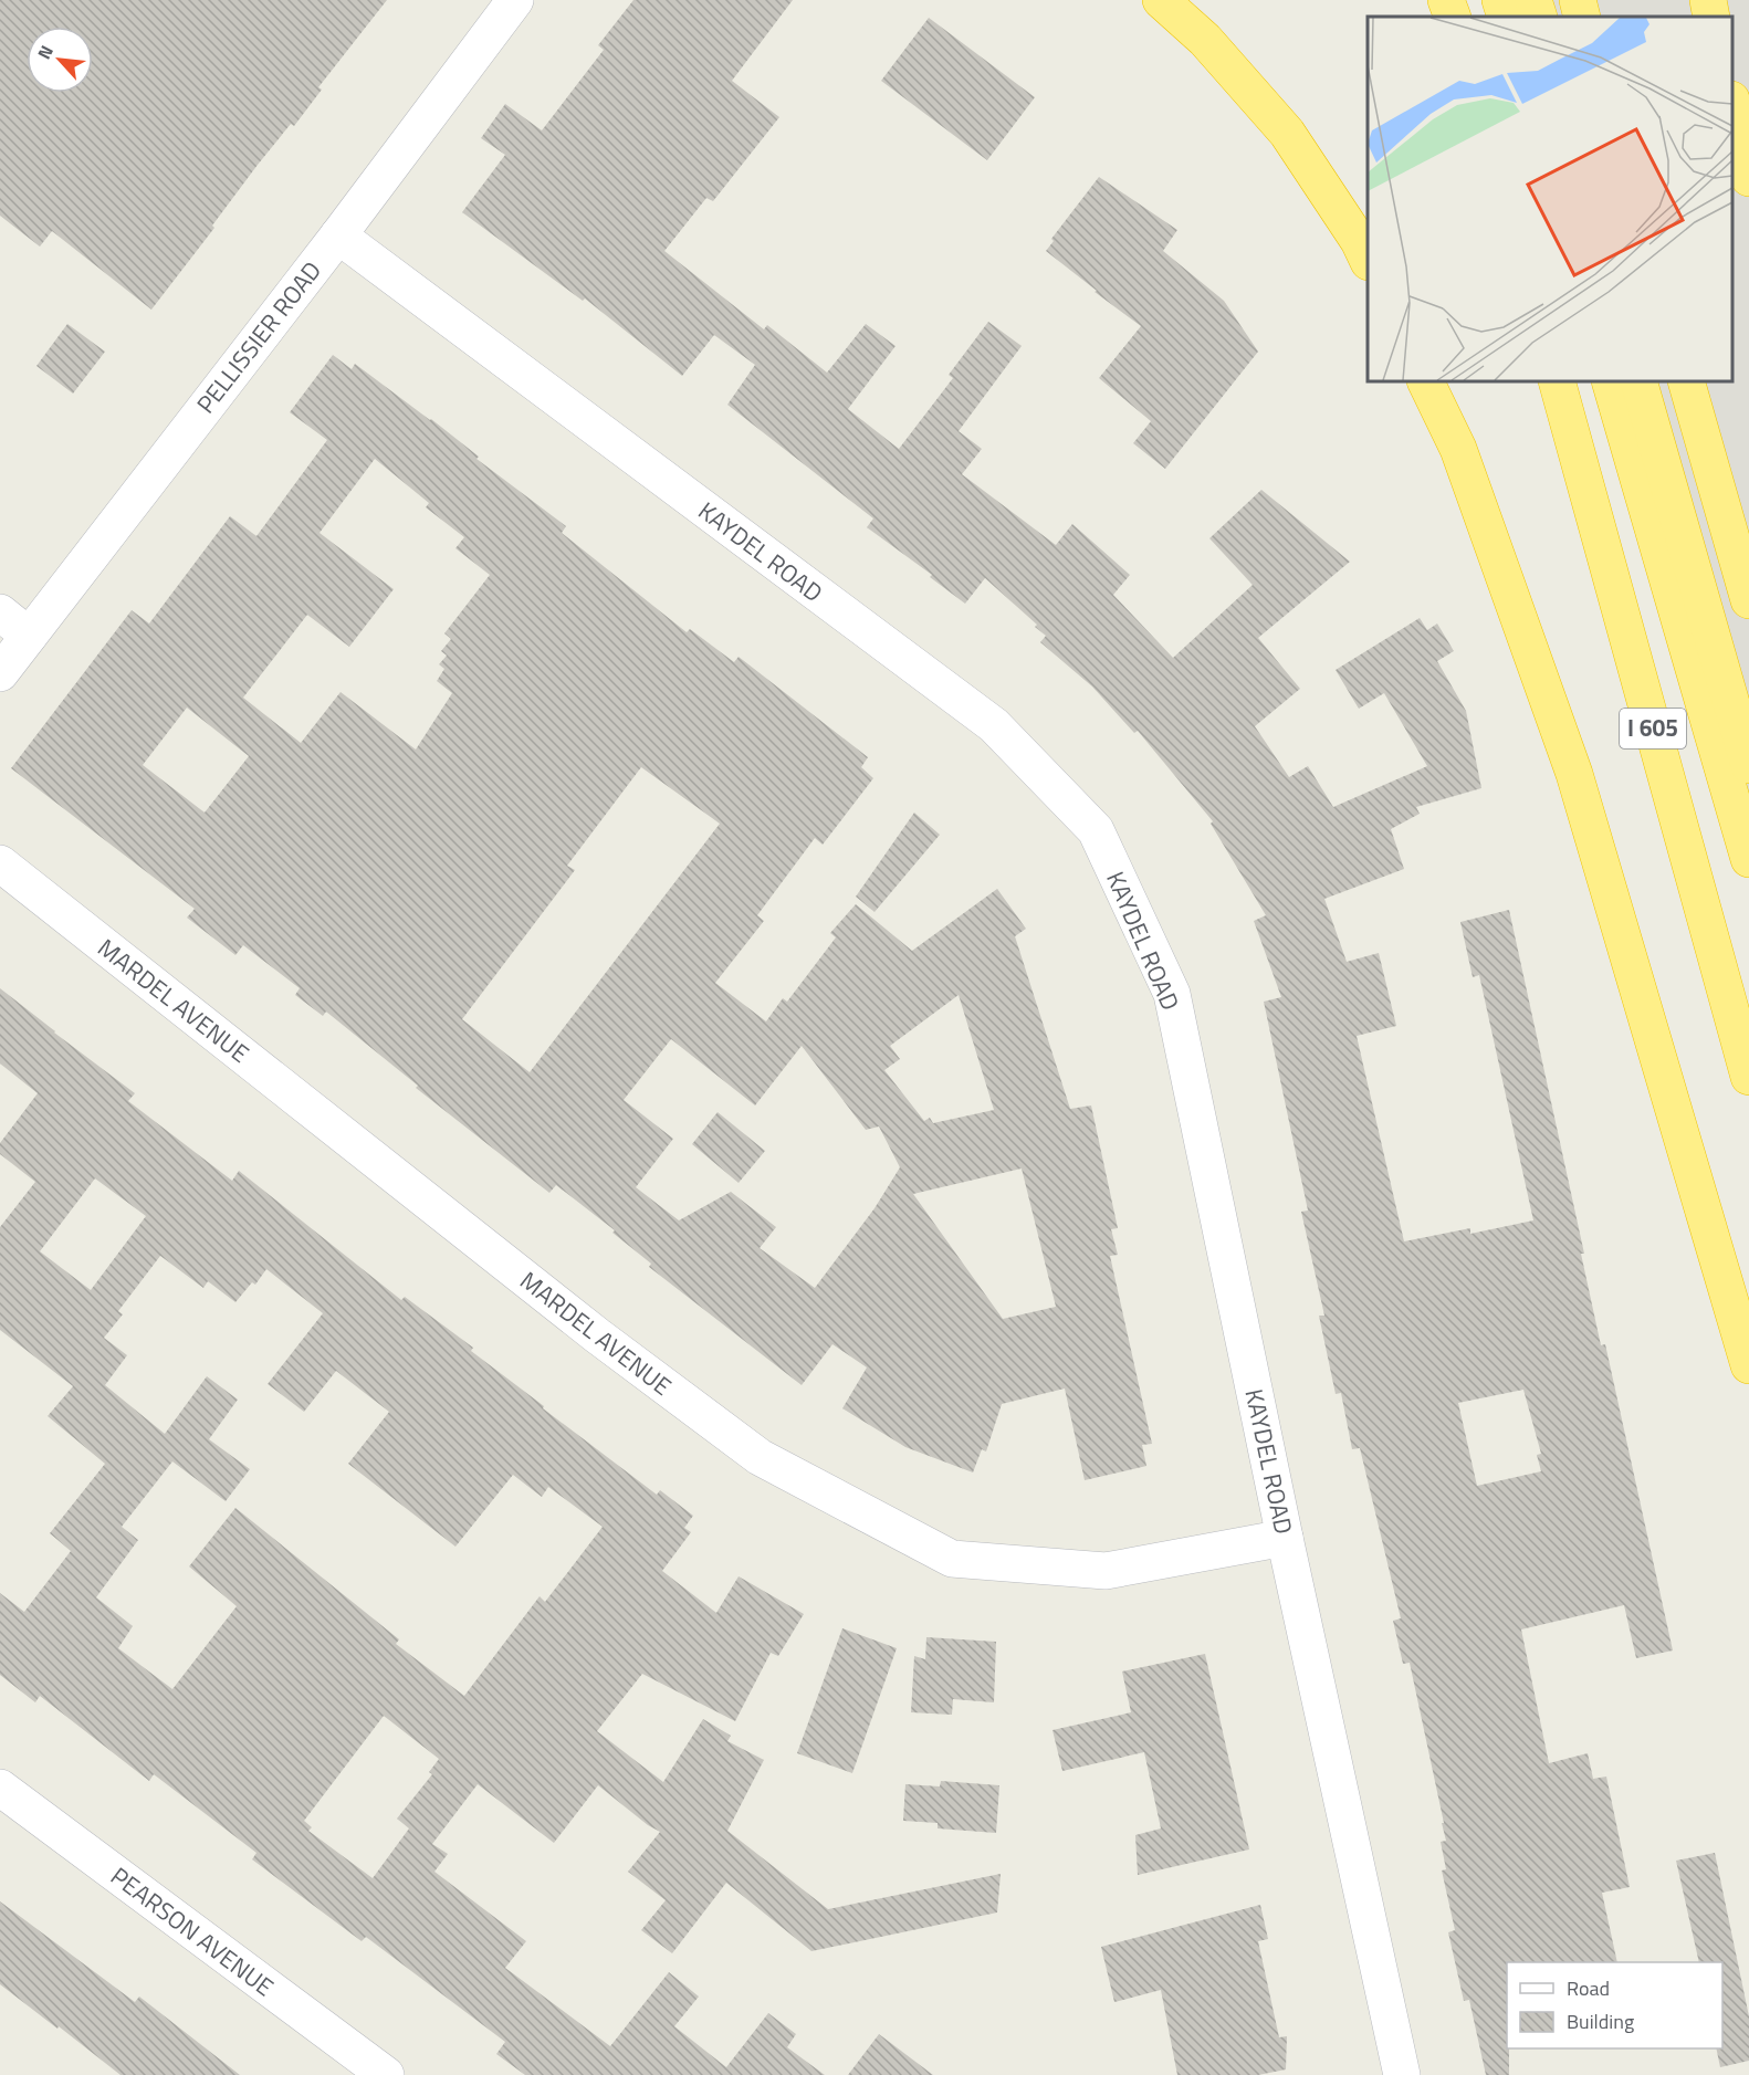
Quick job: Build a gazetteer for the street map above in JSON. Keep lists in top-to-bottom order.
{
  "streets": {
    "highway": ["I 605"],
    "street": [
      "PELLISSIER ROAD",
      "KAYDEL ROAD",
      "MARDEL AVENUE",
      "PEARSON AVENUE"
    ]
  },
  "crossings": [
    ["PELLISSIER ROAD", "KAYDEL ROAD"],
    ["KAYDEL ROAD", "MARDEL AVENUE"]
  ],
  "legend": ["Road", "Building"],
  "north": "top left"
}
